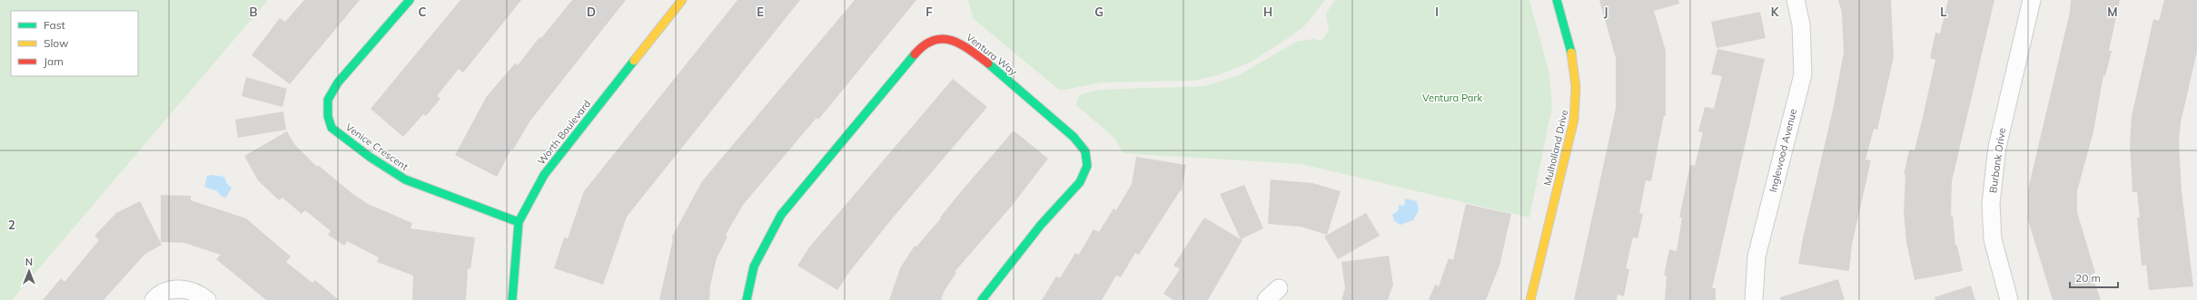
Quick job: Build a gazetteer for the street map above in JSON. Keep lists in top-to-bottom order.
{
  "streets": {
    "street": [
      "Ventura Way",
      "Worth Boulevard",
      "Venice Crescent",
      "Mulholland Drive",
      "Inglewood Avenue",
      "Burbank Drive"
    ]
  },
  "crossings": [
    ["Worth Boulevard", "Venice Crescent"]
  ],
  "parks": ["Ventura Park"],
  "legend": ["Fast", "Slow", "Jam"],
  "scale_bar": "20 m",
  "north": "top",
  "grid": {
    "columns": [
      "B",
      "C",
      "D",
      "E",
      "F",
      "G",
      "H",
      "I",
      "J",
      "K",
      "L",
      "M"
    ],
    "rows": ["2"]
  }
}
